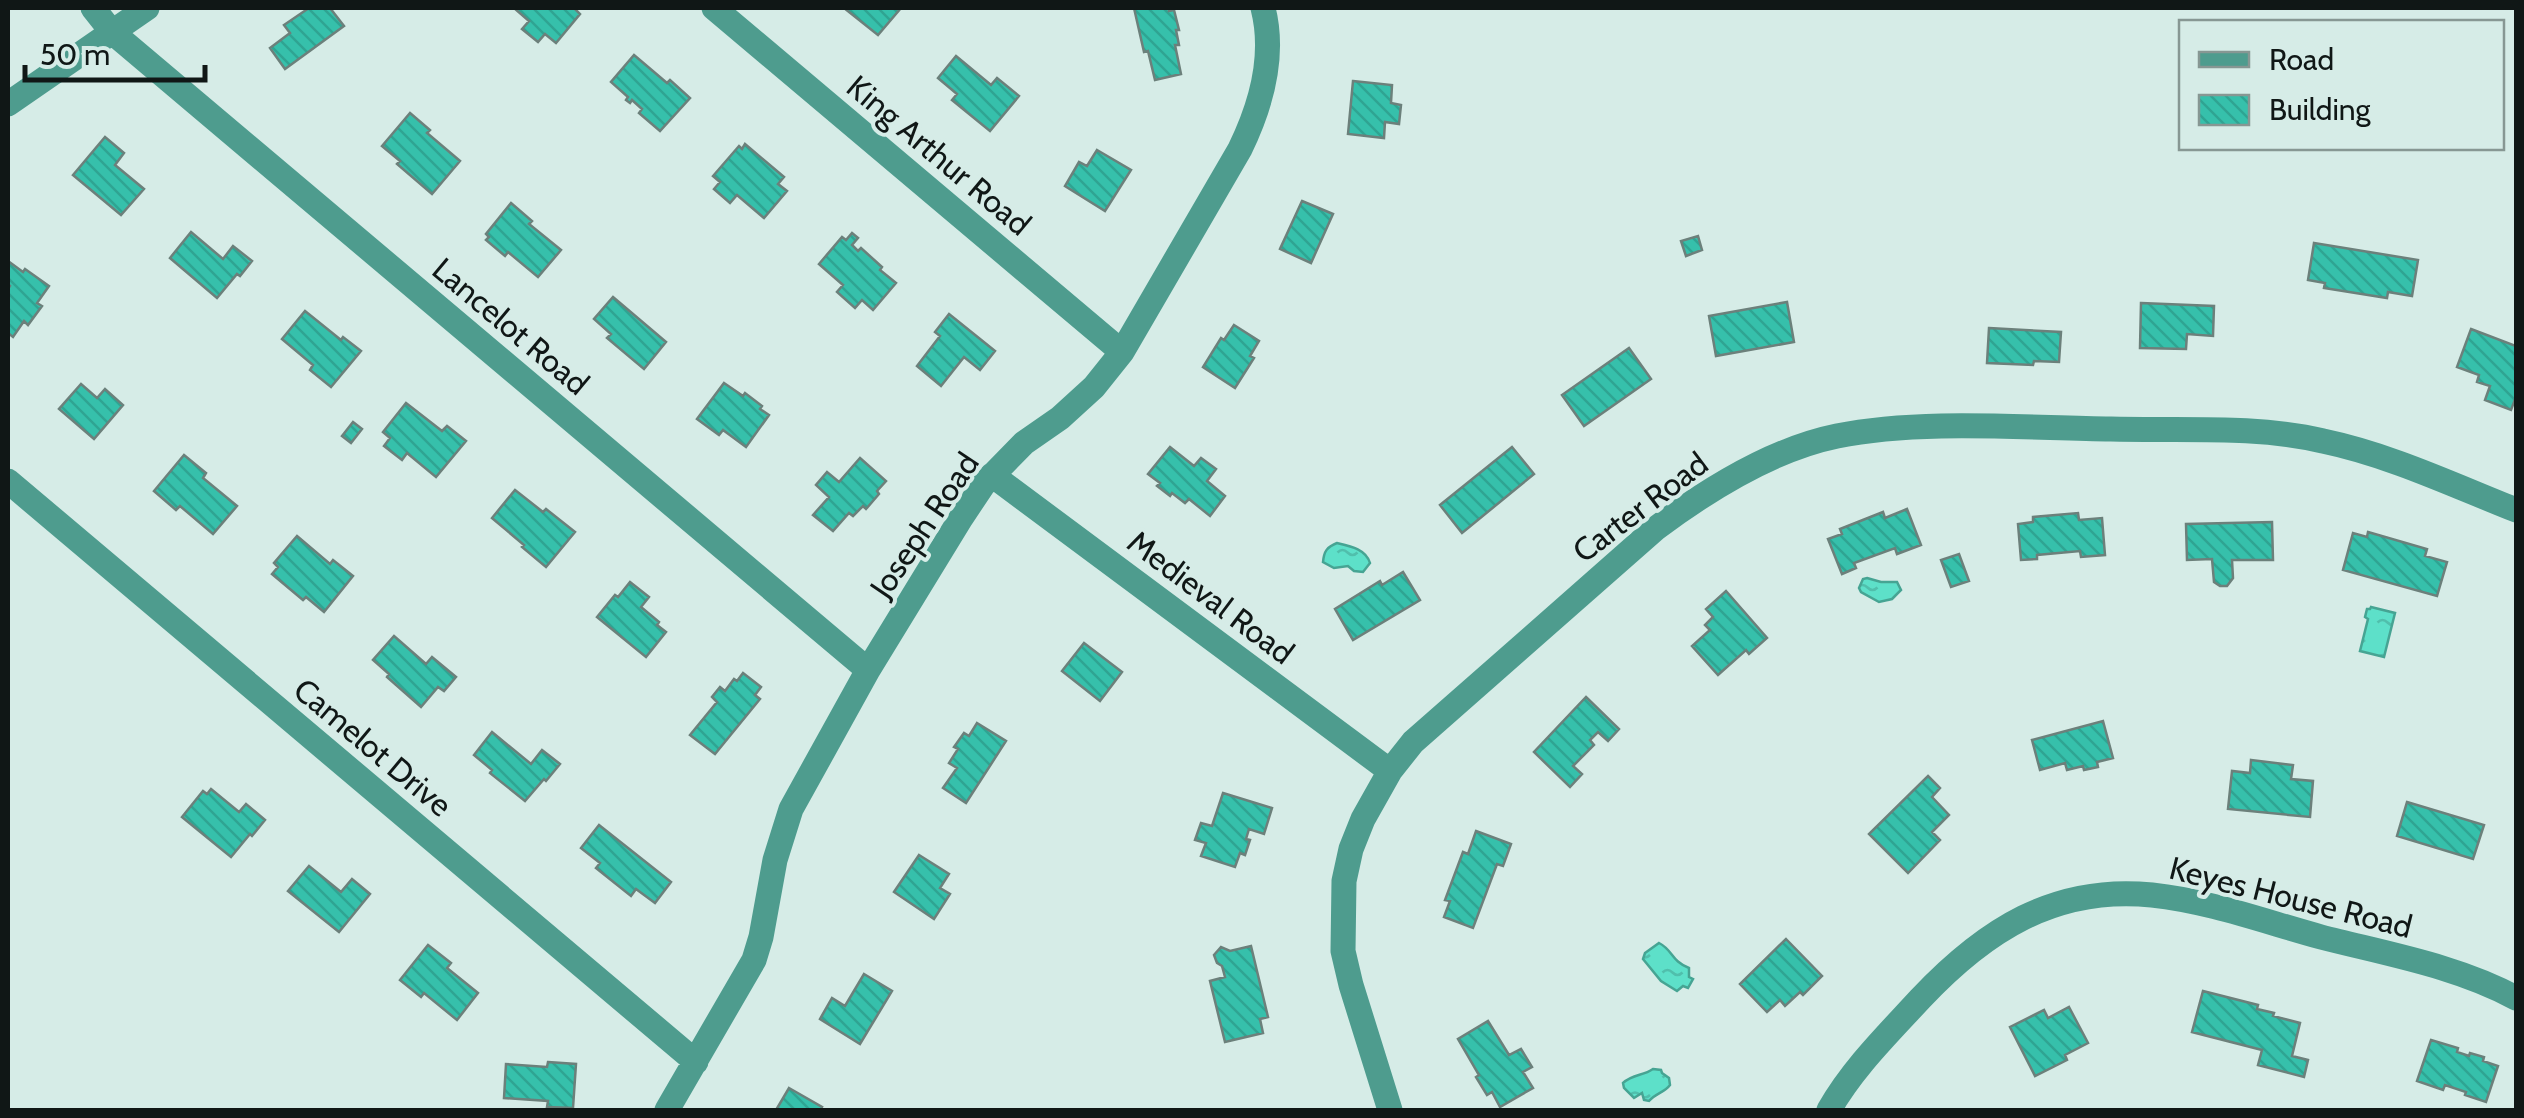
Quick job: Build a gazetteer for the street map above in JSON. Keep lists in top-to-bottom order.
{
  "streets": {
    "street": [
      "King Arthur Road",
      "Lancelot Road",
      "Carter Road",
      "Joseph Road",
      "Medieval Road",
      "Camelot Drive",
      "Keyes House Road"
    ]
  },
  "crossings": [
    ["King Arthur Road", "Joseph Road"],
    ["Lancelot Road", "Joseph Road"],
    ["Carter Road", "Medieval Road"],
    ["Joseph Road", "Medieval Road"],
    ["Joseph Road", "Camelot Drive"]
  ],
  "legend": ["Road", "Building"],
  "scale_bar": "50 m"
}
